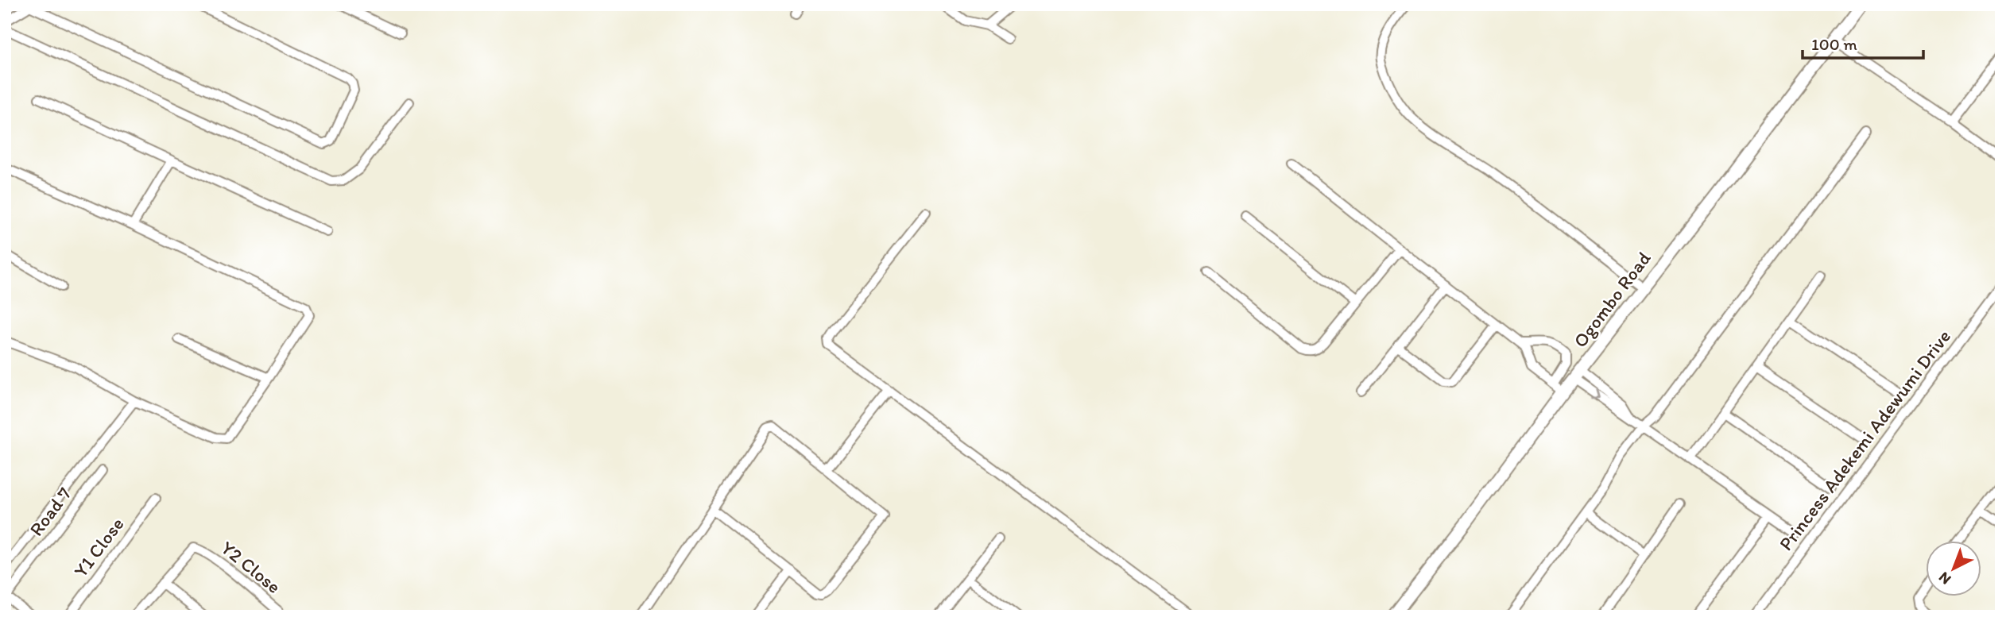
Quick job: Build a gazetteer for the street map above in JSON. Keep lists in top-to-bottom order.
{
  "streets": {
    "main road": ["Ogombo Road"],
    "street": [
      "Princess Adekemi Adewumi Drive",
      "Road 7",
      "Y1 Close",
      "Y2 Close"
    ]
  },
  "scale_bar": "100 m",
  "north": "bottom left"
}
